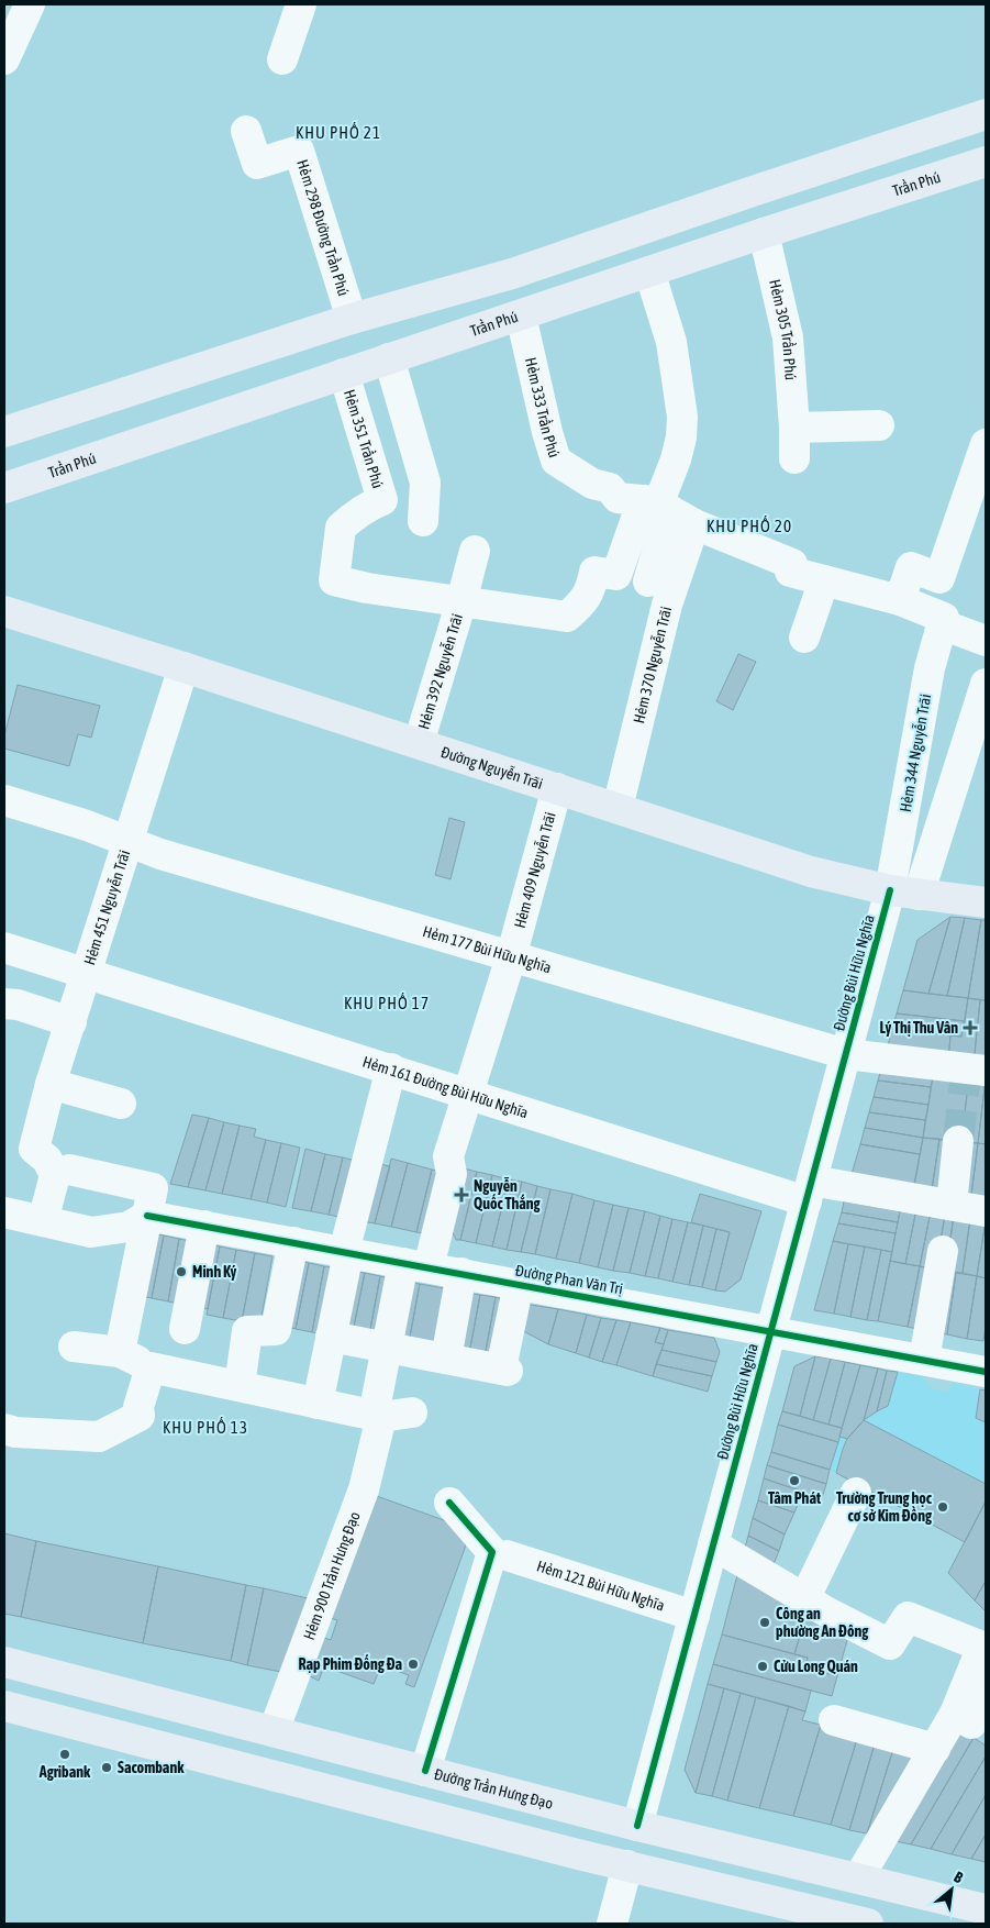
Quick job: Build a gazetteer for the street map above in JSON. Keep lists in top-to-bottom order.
{
  "streets": {
    "main road": ["Trần Phú", "Đường Nguyễn Trãi", "Đường Trần Hưng Đạo"],
    "street": [
      "Hẻm 298 Đường Trần Phú",
      "Hẻm 305 Trần Phú",
      "Hẻm 333 Trần Phú",
      "Hẻm 351 Trần Phú",
      "Hẻm 370 Nguyễn Trãi",
      "Hẻm 392 Nguyễn Trãi",
      "Hẻm 344 Nguyễn Trãi",
      "Hẻm 409 Nguyễn Trãi",
      "Hẻm 451 Nguyễn Trãi",
      "Hẻm 177 Bùi Hữu Nghĩa",
      "Đường Bùi Hữu Nghĩa",
      "Hẻm 161 Đường Bùi Hữu Nghĩa",
      "Đường Phan Văn Trị",
      "Hẻm 900 Trần Hưng Đạo",
      "Hẻm 121 Bùi Hữu Nghĩa"
    ]
  },
  "crossings": [
    ["Trần Phú", "Hẻm 305 Trần Phú"],
    ["Trần Phú", "Hẻm 333 Trần Phú"],
    ["Trần Phú", "Hẻm 351 Trần Phú"],
    ["Hẻm 333 Trần Phú", "Hẻm 370 Nguyễn Trãi"],
    ["Hẻm 333 Trần Phú", "Hẻm 392 Nguyễn Trãi"],
    ["Hẻm 351 Trần Phú", "Hẻm 392 Nguyễn Trãi"],
    ["Hẻm 370 Nguyễn Trãi", "Hẻm 392 Nguyễn Trãi"],
    ["Hẻm 370 Nguyễn Trãi", "Đường Nguyễn Trãi"],
    ["Hẻm 392 Nguyễn Trãi", "Đường Nguyễn Trãi"],
    ["Hẻm 344 Nguyễn Trãi", "Đường Nguyễn Trãi"],
    ["Hẻm 344 Nguyễn Trãi", "Đường Bùi Hữu Nghĩa"],
    ["Đường Nguyễn Trãi", "Hẻm 409 Nguyễn Trãi"],
    ["Đường Nguyễn Trãi", "Hẻm 451 Nguyễn Trãi"],
    ["Đường Nguyễn Trãi", "Đường Bùi Hữu Nghĩa"],
    ["Hẻm 409 Nguyễn Trãi", "Hẻm 177 Bùi Hữu Nghĩa"],
    ["Hẻm 409 Nguyễn Trãi", "Hẻm 161 Đường Bùi Hữu Nghĩa"],
    ["Hẻm 409 Nguyễn Trãi", "Đường Phan Văn Trị"],
    ["Hẻm 409 Nguyễn Trãi", "Hẻm 900 Trần Hưng Đạo"],
    ["Hẻm 451 Nguyễn Trãi", "Hẻm 177 Bùi Hữu Nghĩa"],
    ["Hẻm 451 Nguyễn Trãi", "Hẻm 161 Đường Bùi Hữu Nghĩa"],
    ["Hẻm 177 Bùi Hữu Nghĩa", "Đường Bùi Hữu Nghĩa"],
    ["Đường Bùi Hữu Nghĩa", "Hẻm 161 Đường Bùi Hữu Nghĩa"],
    ["Đường Bùi Hữu Nghĩa", "Đường Phan Văn Trị"],
    ["Đường Bùi Hữu Nghĩa", "Hẻm 121 Bùi Hữu Nghĩa"],
    ["Đường Bùi Hữu Nghĩa", "Đường Trần Hưng Đạo"],
    ["Hẻm 900 Trần Hưng Đạo", "Đường Trần Hưng Đạo"]
  ],
  "districts": [
    "KHU PHỐ 21",
    "KHU PHỐ 20",
    "KHU PHỐ 17",
    "KHU PHỐ 13"
  ],
  "places": {
    "health": ["Lý Thị Thu Vân", "Nguyễn Quốc Thắng"],
    "other": [
      "Minh Ký",
      "Tâm Phát",
      "Trường Trung học cơ sở Kim Đồng",
      "Công an phường An Đông",
      "Rạp Phim Đống Đa",
      "Cửu Long Quán",
      "Agribank",
      "Sacombank"
    ]
  },
  "north": "top right"
}
